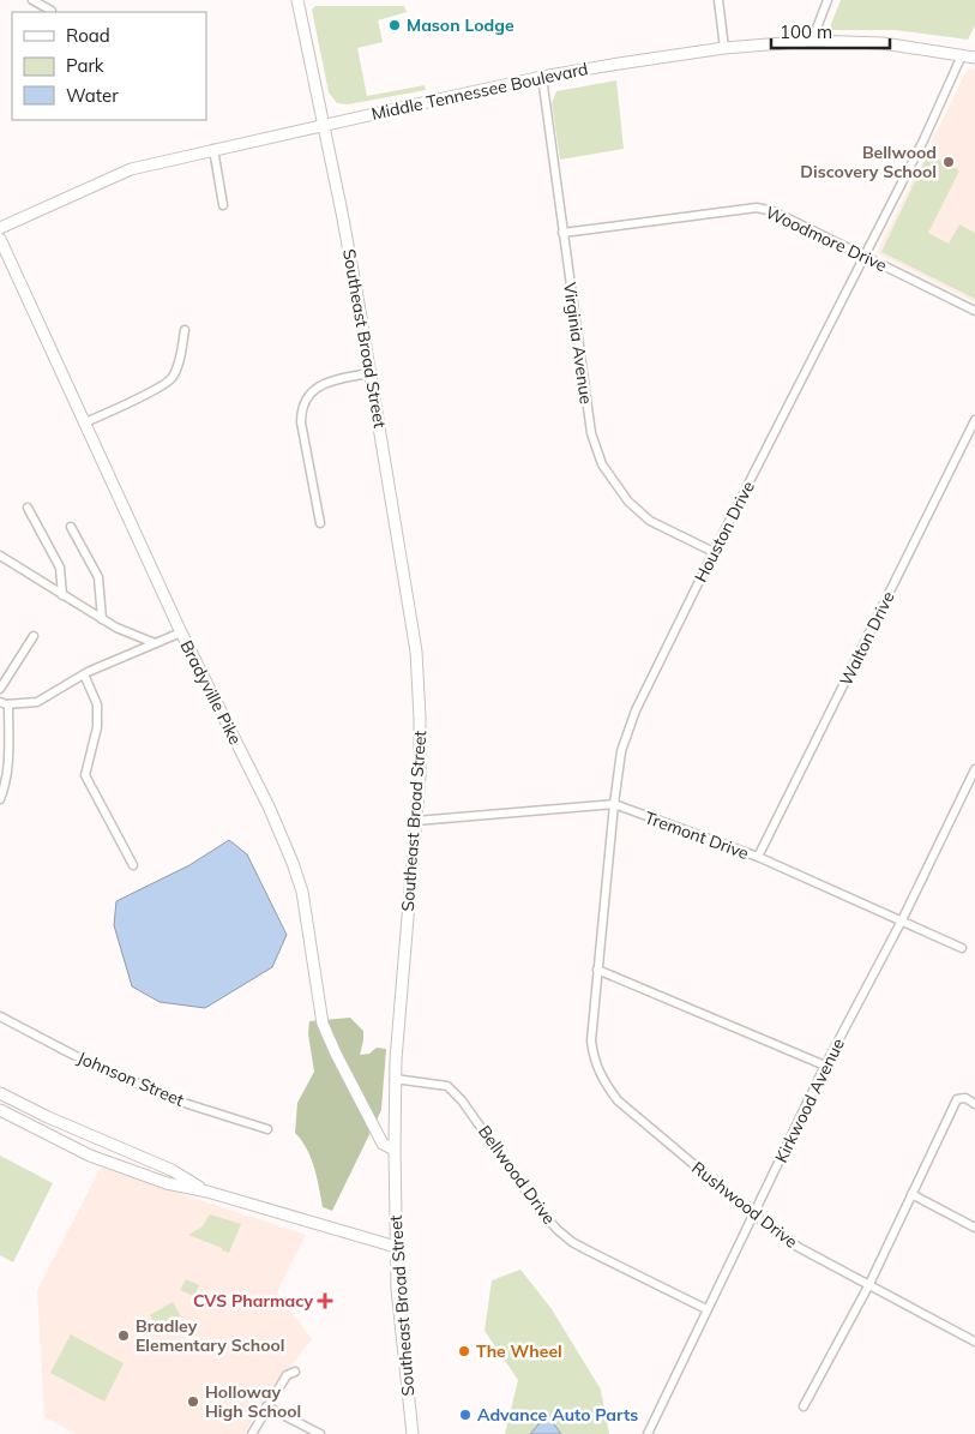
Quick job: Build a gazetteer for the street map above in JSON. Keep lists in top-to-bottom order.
{
  "streets": {
    "main road": ["Middle Tennessee Boulevard", "Southeast Broad Street", "Bradyville Pike"],
    "street": [
      "Woodmore Drive",
      "Virginia Avenue",
      "Houston Drive",
      "Walton Drive",
      "Tremont Drive",
      "Johnson Street",
      "Kirkwood Avenue",
      "Bellwood Drive",
      "Rushwood Drive"
    ]
  },
  "crossings": [
    ["Middle Tennessee Boulevard", "Southeast Broad Street"],
    ["Middle Tennessee Boulevard", "Virginia Avenue"],
    ["Middle Tennessee Boulevard", "Houston Drive"],
    ["Woodmore Drive", "Virginia Avenue"],
    ["Woodmore Drive", "Houston Drive"],
    ["Southeast Broad Street", "Bradyville Pike"],
    ["Southeast Broad Street", "Tremont Drive"],
    ["Southeast Broad Street", "Bellwood Drive"],
    ["Virginia Avenue", "Houston Drive"],
    ["Houston Drive", "Tremont Drive"],
    ["Houston Drive", "Rushwood Drive"],
    ["Walton Drive", "Tremont Drive"],
    ["Tremont Drive", "Kirkwood Avenue"],
    ["Kirkwood Avenue", "Bellwood Drive"],
    ["Kirkwood Avenue", "Rushwood Drive"]
  ],
  "places": {
    "other": [
      "Mason Lodge",
      "Bellwood Discovery School",
      "Bradley Elementary School",
      "The Wheel",
      "Holloway High School",
      "Advance Auto Parts"
    ],
    "health": ["CVS Pharmacy"]
  },
  "legend": ["Road", "Park", "Water"],
  "scale_bar": "100 m"
}
